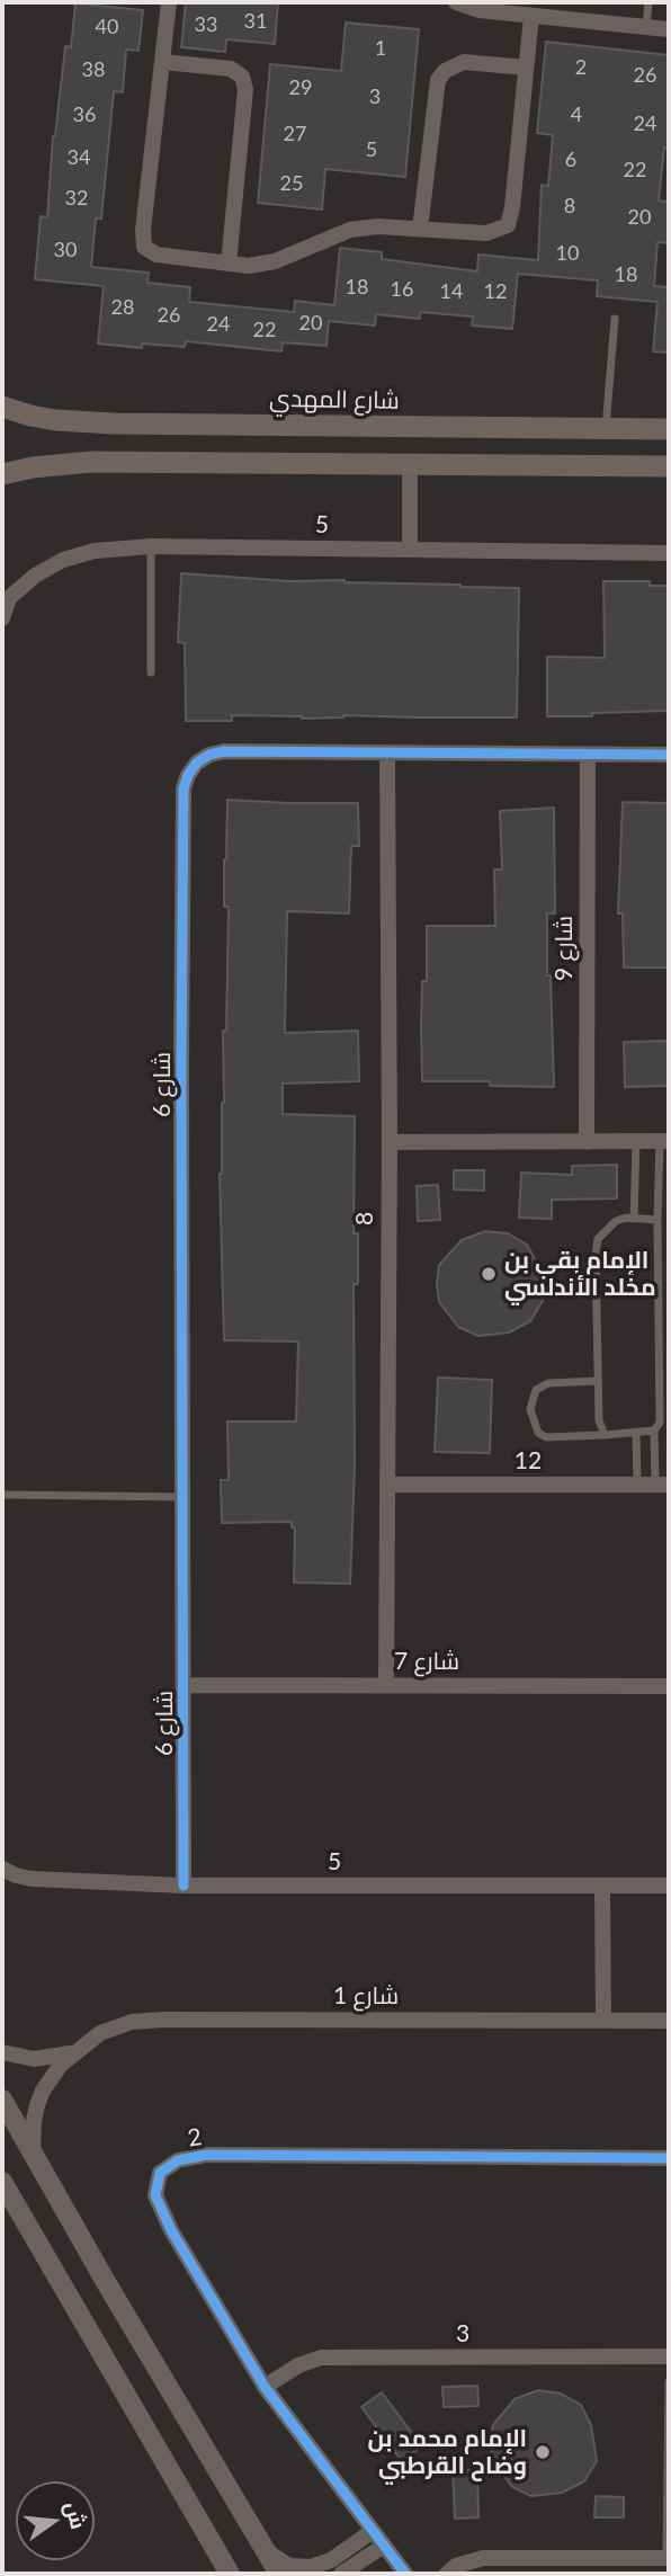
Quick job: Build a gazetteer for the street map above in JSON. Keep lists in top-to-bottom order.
{
  "streets": {
    "main road": ["شارع المهدي"],
    "street": [
      "5",
      "شارع 9",
      "شارع 6",
      "8",
      "12",
      "شارع 7",
      "شارع 1",
      "2",
      "3"
    ]
  },
  "crossings": [
    ["5", "شارع 6"],
    ["شارع 9", "شارع 6"],
    ["شارع 6", "8"],
    ["شارع 6", "شارع 7"],
    ["8", "12"],
    ["8", "شارع 7"],
    ["2", "3"]
  ],
  "places": ["الإمام بقي بن مخلد الأندلسي", "الإمام محمد بن وضاح القرطبي"],
  "house_numbers": [
    "31",
    "33",
    "40",
    "1",
    "2",
    "38",
    "26",
    "29",
    "3",
    "36",
    "4",
    "24",
    "27",
    "5",
    "34",
    "6",
    "22",
    "25",
    "32",
    "8",
    "20",
    "30",
    "10",
    "18",
    "18",
    "16",
    "14",
    "12",
    "28",
    "26",
    "20",
    "24",
    "22"
  ],
  "north": "right"
}
